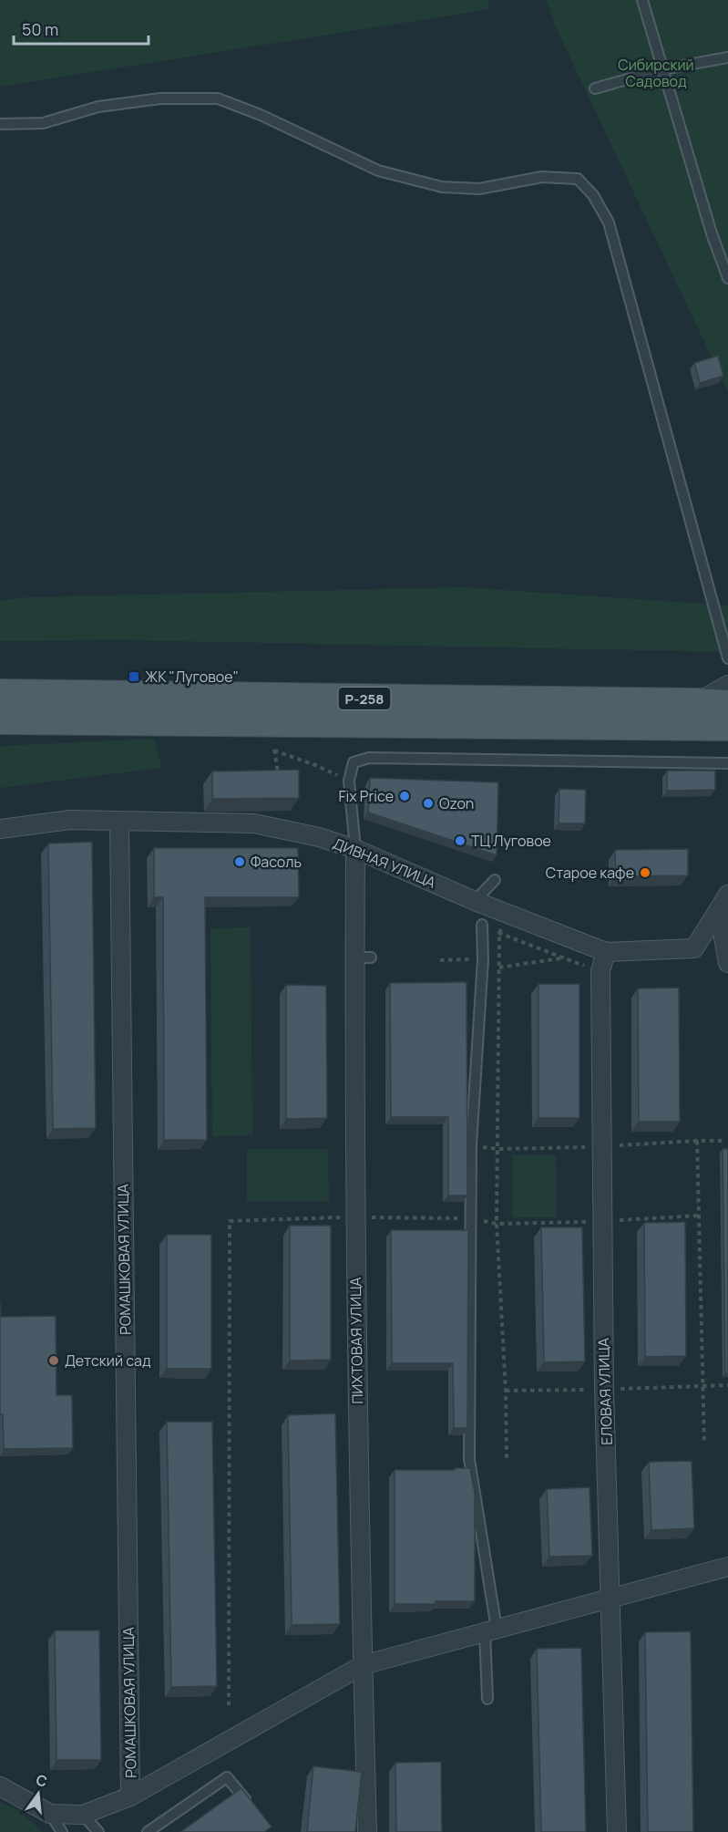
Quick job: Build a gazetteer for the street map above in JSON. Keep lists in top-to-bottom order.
{
  "streets": {
    "main road": ["Р-258"],
    "street": [
      "ДИВНАЯ УЛИЦА",
      "РОМАШКОВАЯ УЛИЦА",
      "ПИХТОВАЯ УЛИЦА",
      "ЕЛОВАЯ УЛИЦА"
    ]
  },
  "crossings": [
    ["ДИВНАЯ УЛИЦА", "РОМАШКОВАЯ УЛИЦА"],
    ["ДИВНАЯ УЛИЦА", "ПИХТОВАЯ УЛИЦА"],
    ["ДИВНАЯ УЛИЦА", "ЕЛОВАЯ УЛИЦА"]
  ],
  "parks": ["Сибирский Садовод"],
  "places": {
    "transit": ["ЖК \"Луговое\""],
    "other": [
      "Fix Price",
      "Ozon",
      "ТЦ Луговое",
      "Фасоль",
      "Старое кафе",
      "Детский сад"
    ]
  },
  "scale_bar": "50 m",
  "north": "top"
}
